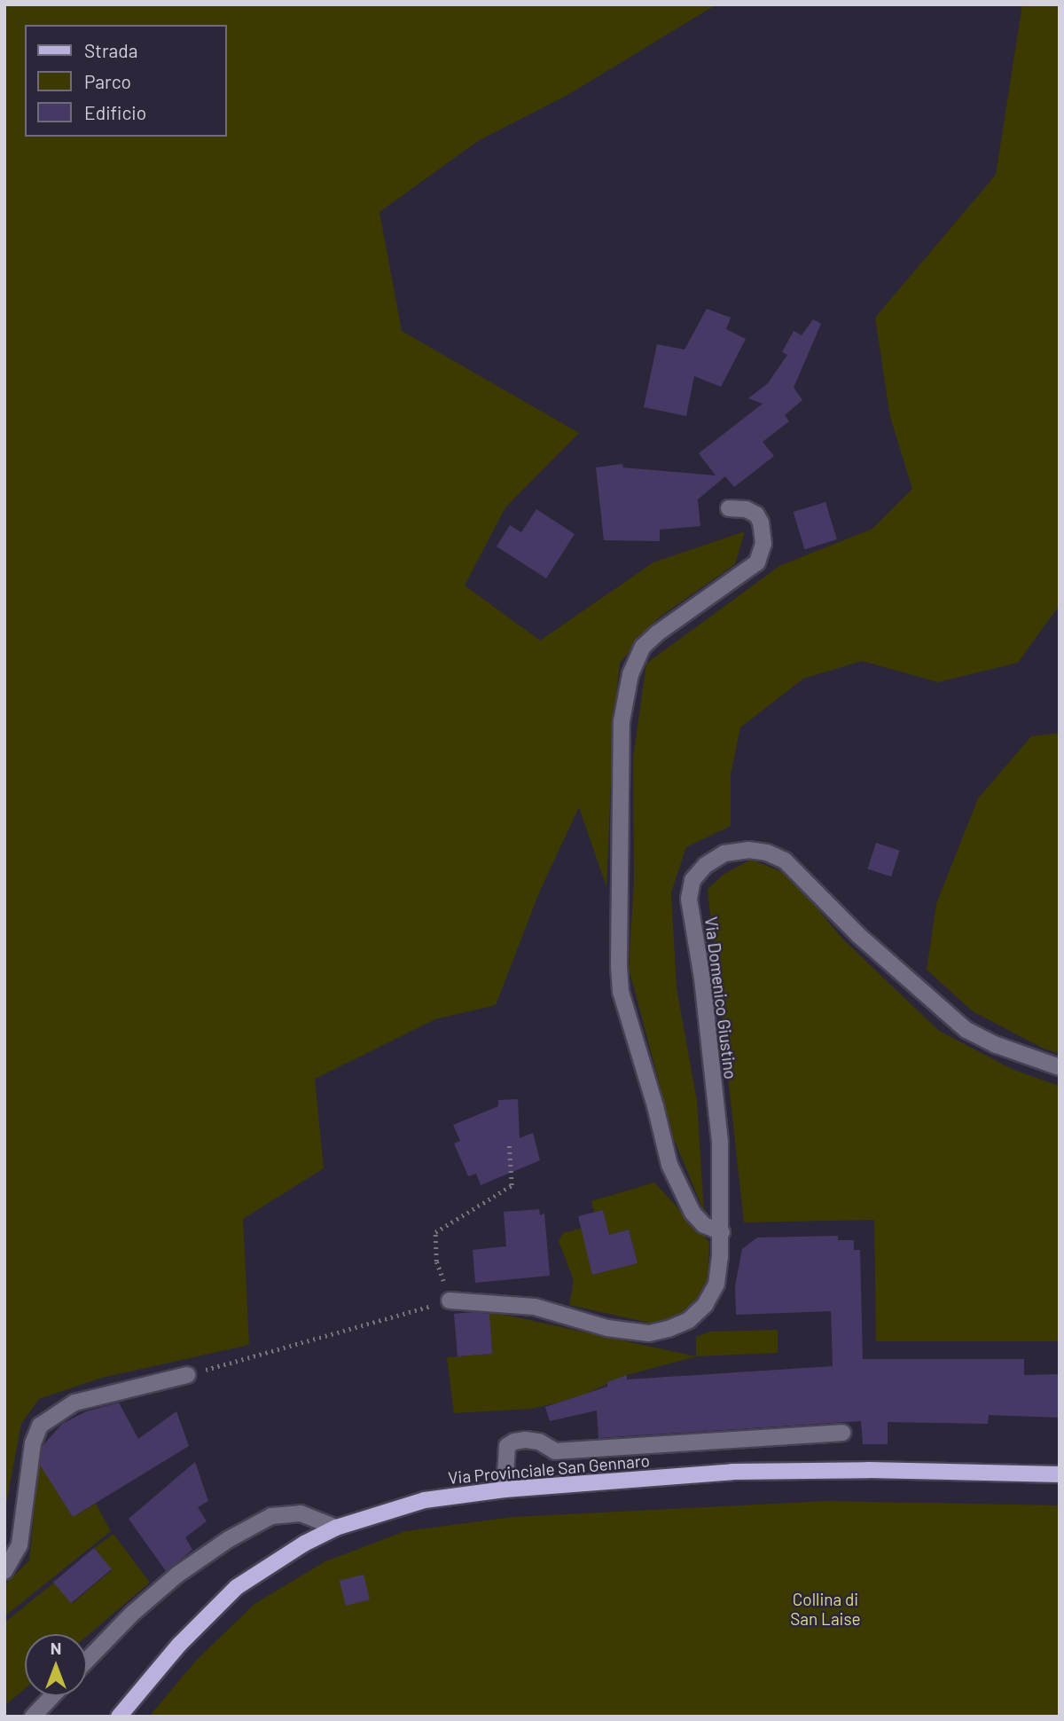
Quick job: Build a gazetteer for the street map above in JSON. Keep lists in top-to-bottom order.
{
  "streets": {
    "main road": ["Via Provinciale San Gennaro"],
    "lane": ["Via Domenico Giustino"]
  },
  "parks": ["Collina di San Laise"],
  "legend": ["Strada", "Parco", "Edificio"],
  "north": "top"
}
